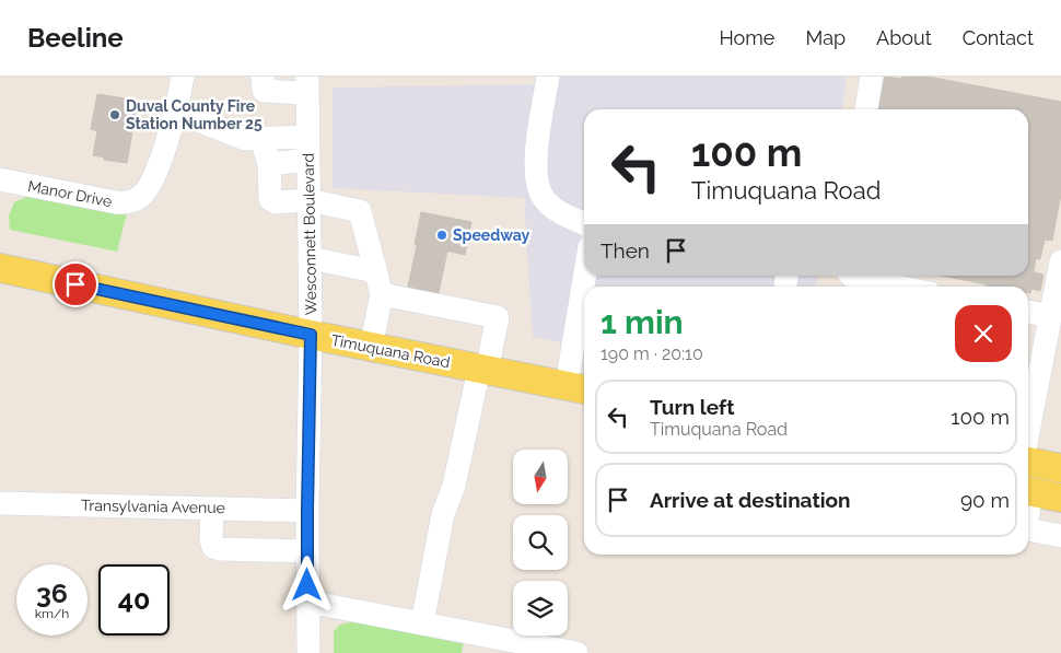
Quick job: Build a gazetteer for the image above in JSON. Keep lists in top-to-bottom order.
{
  "streets": {
    "main road": ["Timuquana Road"],
    "street": ["Manor Drive", "Wesconnett Boulevard", "Transylvania Avenue"]
  },
  "crossings": [
    ["Wesconnett Boulevard", "Timuquana Road"],
    ["Wesconnett Boulevard", "Transylvania Avenue"]
  ],
  "places": ["Duval County Fire Station Number 25", "Speedway"],
  "north": "bottom",
  "page": {
    "header": "Beeline",
    "nav": [
      "Home",
      "Map",
      "About",
      "Contact"
    ],
    "turn": ["100 m", "Timuquana Road"],
    "then": "Then",
    "heading": ["1 min", "190 m · 20:10"],
    "list": [
      {
        "name": "Turn left",
        "note": "Timuquana Road",
        "value": "100 m"
      },
      {
        "name": "Arrive at destination",
        "value": "90 m"
      }
    ],
    "speed": "36 km/h",
    "limit": "40"
  }
}
